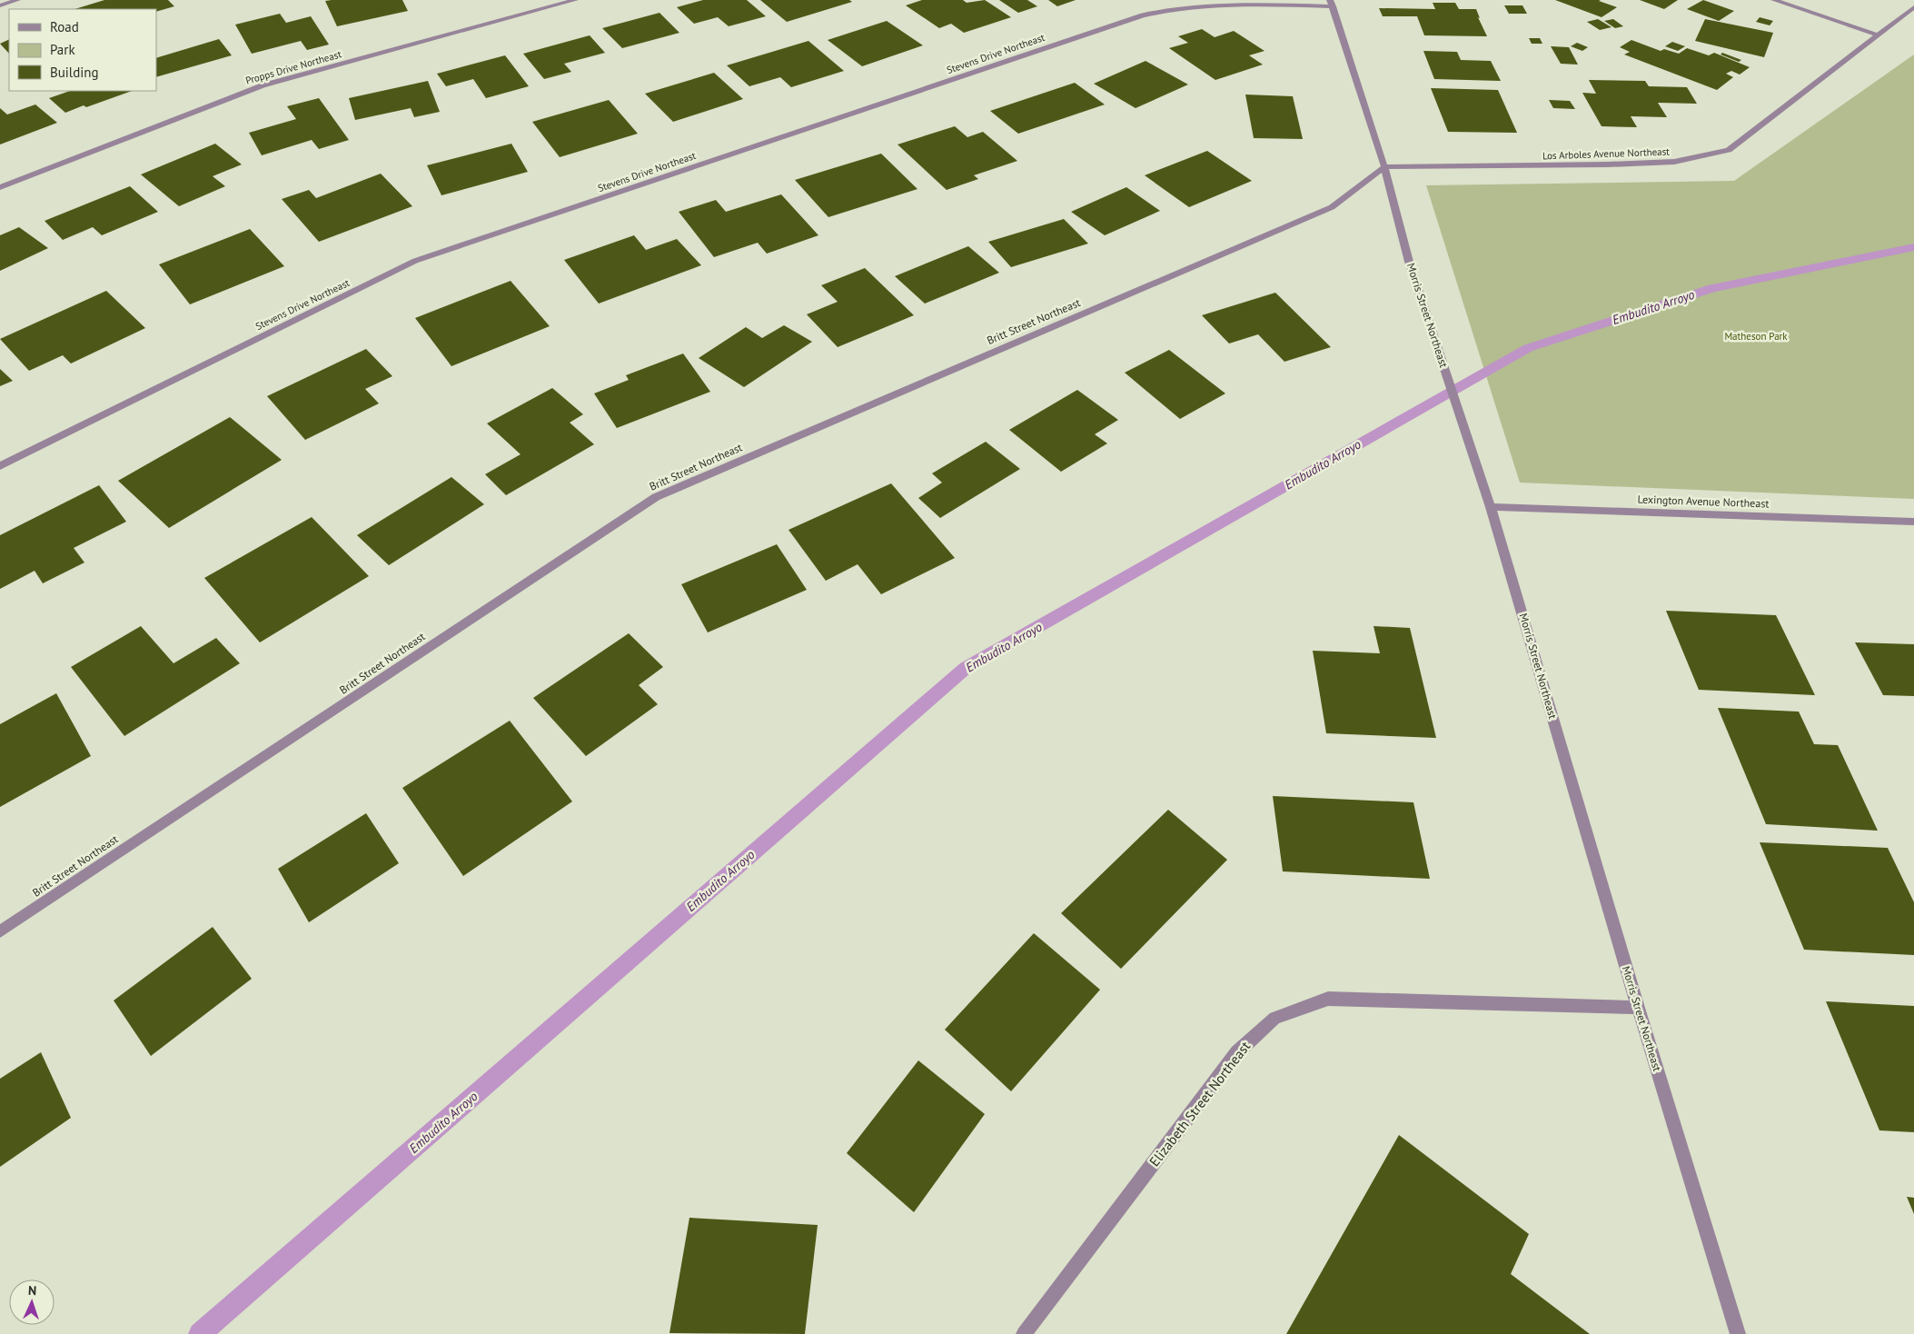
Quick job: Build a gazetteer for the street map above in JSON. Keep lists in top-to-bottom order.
{
  "streets": {
    "street": [
      "Stevens Drive Northeast",
      "Propps Drive Northeast",
      "Los Arboles Avenue Northeast",
      "Morris Street Northeast",
      "Britt Street Northeast",
      "Lexington Avenue Northeast",
      "Elizabeth Street Northeast"
    ]
  },
  "crossings": [
    ["Stevens Drive Northeast", "Morris Street Northeast"],
    ["Los Arboles Avenue Northeast", "Morris Street Northeast"],
    ["Los Arboles Avenue Northeast", "Britt Street Northeast"],
    ["Morris Street Northeast", "Britt Street Northeast"],
    ["Morris Street Northeast", "Lexington Avenue Northeast"],
    ["Morris Street Northeast", "Elizabeth Street Northeast"]
  ],
  "water": ["Embudito Arroyo"],
  "parks": ["Matheson Park"],
  "legend": ["Road", "Park", "Building"],
  "north": "top"
}
